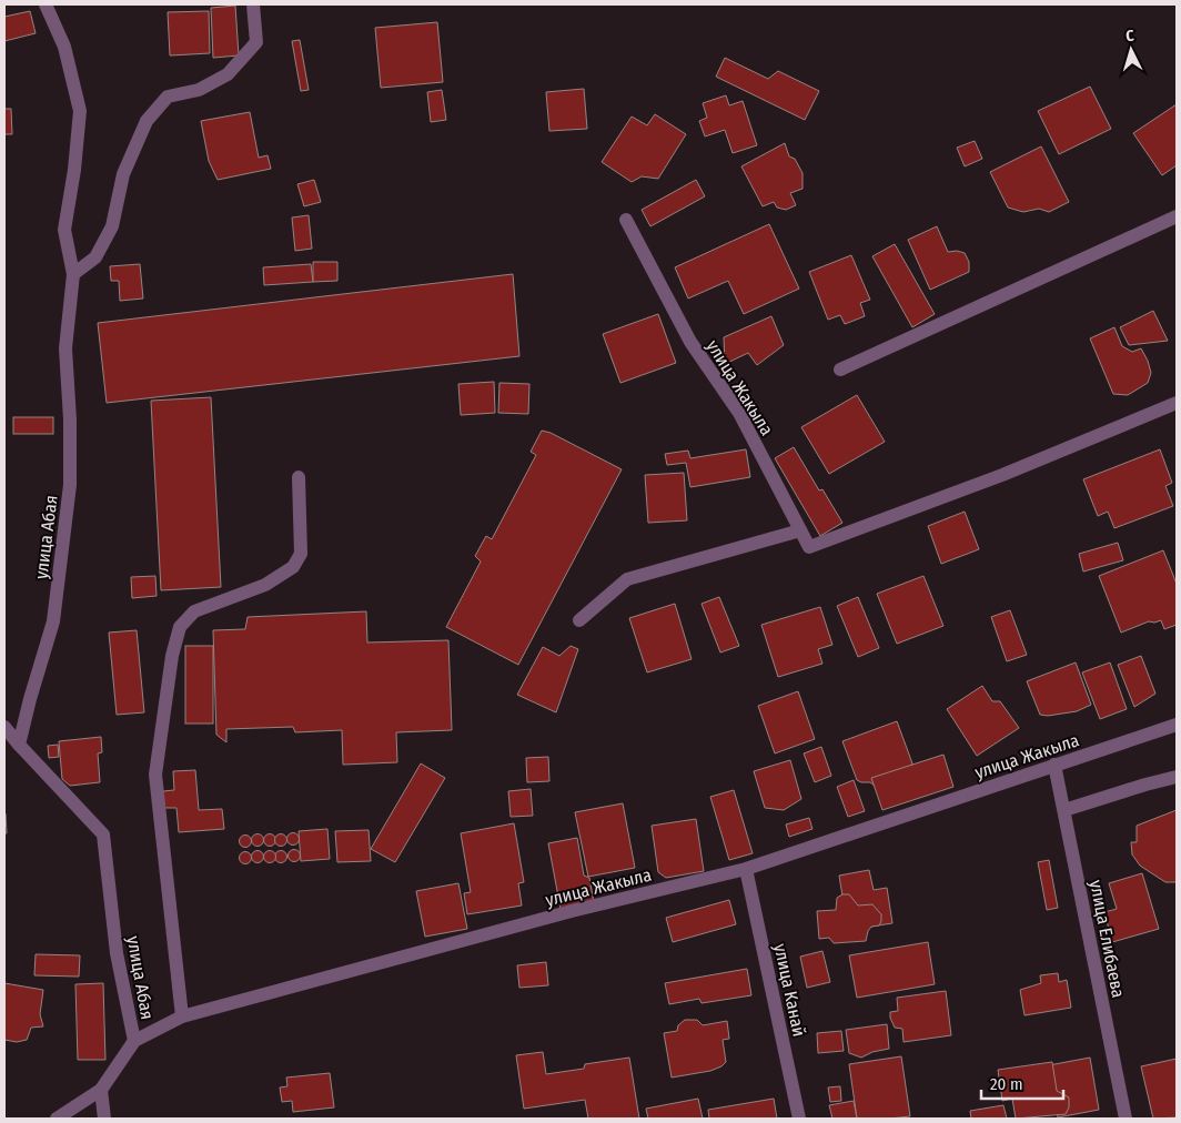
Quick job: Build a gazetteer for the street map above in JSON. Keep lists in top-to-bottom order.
{
  "streets": {
    "street": [
      "улица Жакыла",
      "улица Абая",
      "улица Елибаева",
      "улица Канай"
    ]
  },
  "crossings": [
    ["улица Жакыла", "улица Абая"],
    ["улица Жакыла", "улица Елибаева"],
    ["улица Жакыла", "улица Канай"]
  ],
  "scale_bar": "20 m",
  "north": "top"
}
